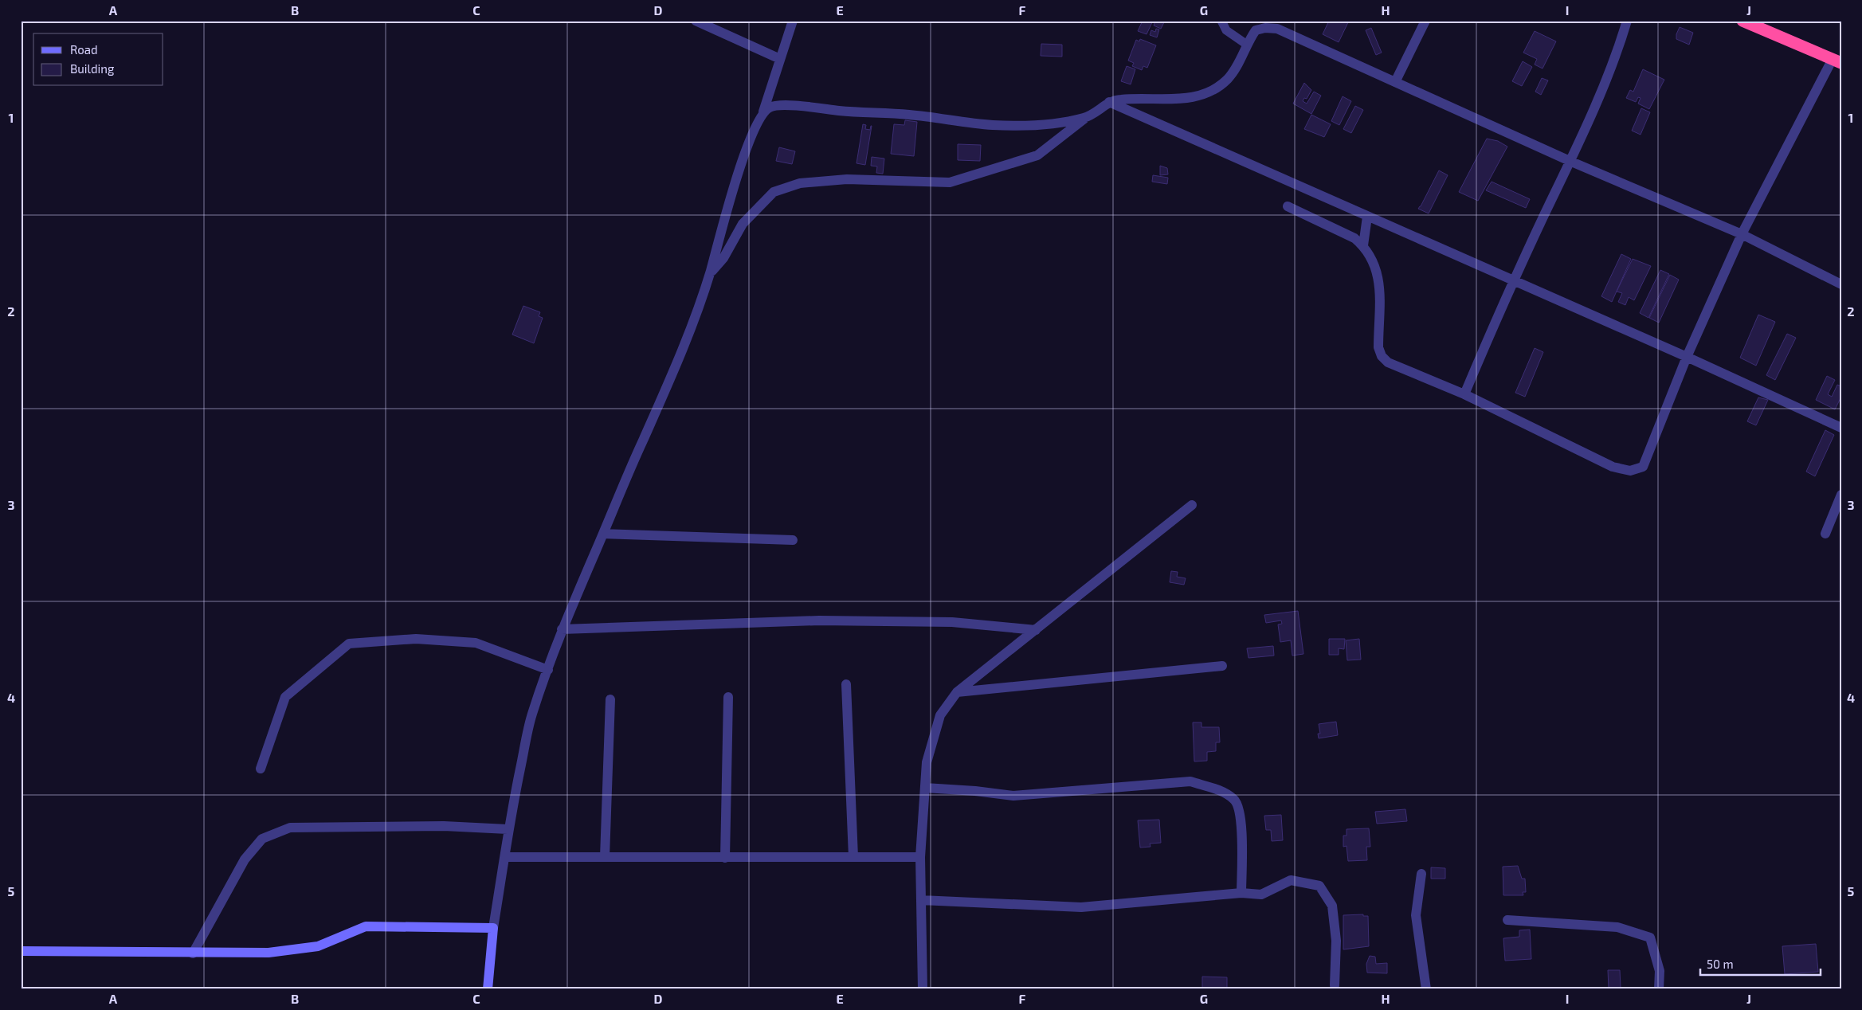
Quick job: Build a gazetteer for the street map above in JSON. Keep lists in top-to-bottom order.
{
  "legend": ["Road", "Building"],
  "scale_bar": "50 m",
  "grid": {
    "columns": [
      "A",
      "B",
      "C",
      "D",
      "E",
      "F",
      "G",
      "H",
      "I",
      "J"
    ],
    "rows": [
      "1",
      "2",
      "3",
      "4",
      "5"
    ]
  }
}
